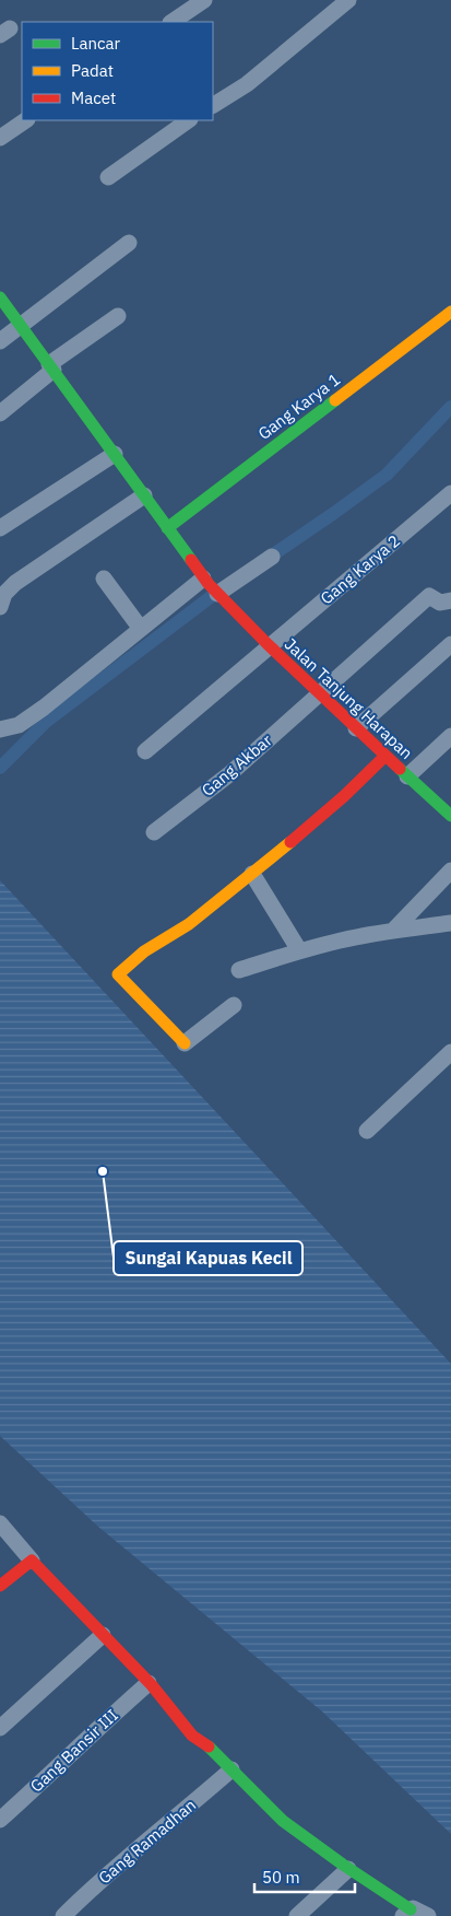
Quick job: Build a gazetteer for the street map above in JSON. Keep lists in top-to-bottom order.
{
  "streets": {
    "street": [
      "Gang Karya 1",
      "Gang Karya 2",
      "Jalan Tanjung Harapan",
      "Gang Akbar",
      "Gang Bansir III",
      "Gang Ramadhan"
    ]
  },
  "crossings": [
    ["Gang Karya 1", "Jalan Tanjung Harapan"],
    ["Gang Karya 2", "Jalan Tanjung Harapan"],
    ["Jalan Tanjung Harapan", "Gang Akbar"]
  ],
  "places": ["Sungai Kapuas Kecil"],
  "legend": ["Lancar", "Padat", "Macet"],
  "scale_bar": "50 m"
}
